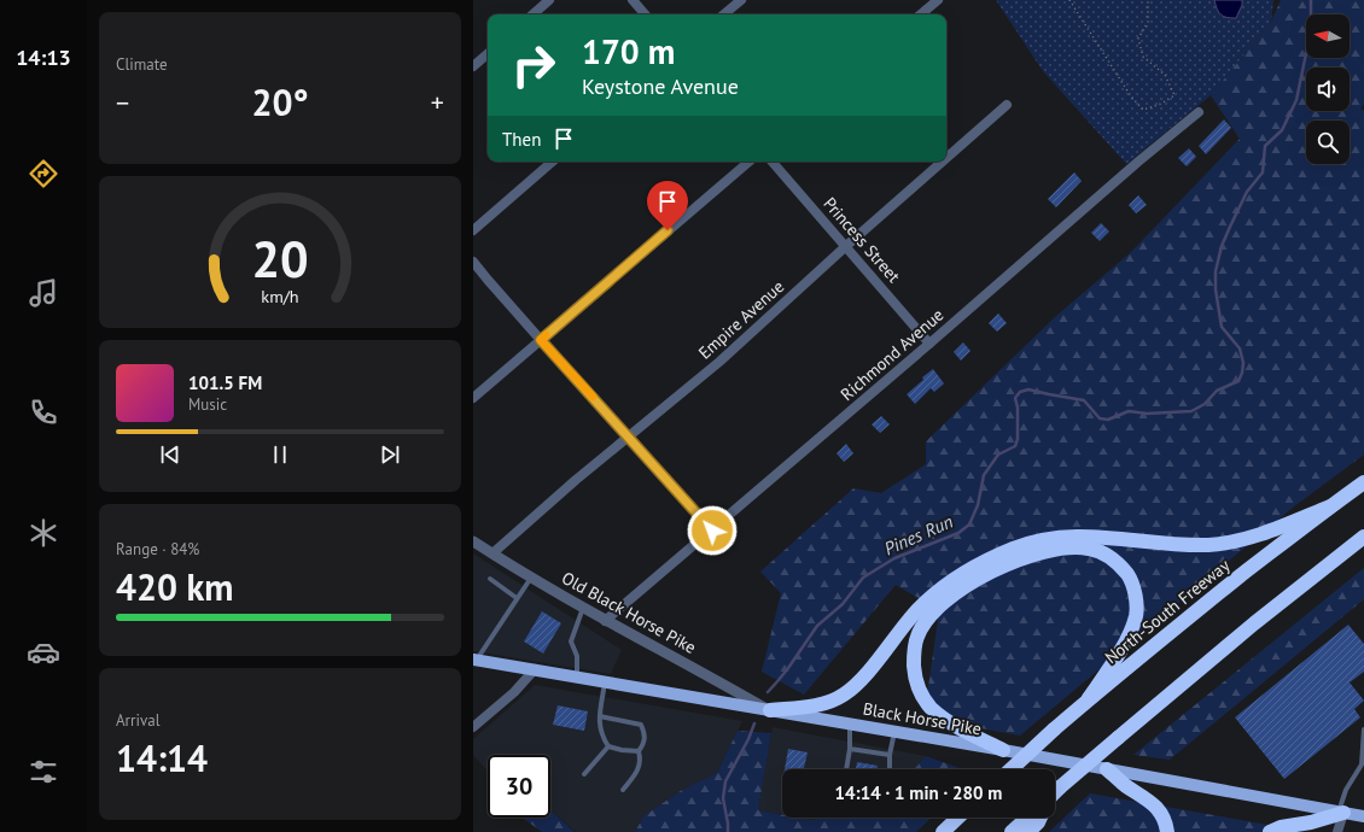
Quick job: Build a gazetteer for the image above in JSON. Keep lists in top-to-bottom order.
{
  "streets": {
    "highway": ["North-South Freeway"],
    "main road": ["Black Horse Pike"],
    "street": [
      "Princess Street",
      "Empire Avenue",
      "Richmond Avenue",
      "Old Black Horse Pike"
    ]
  },
  "crossings": [
    ["Princess Street", "Empire Avenue"],
    ["Princess Street", "Richmond Avenue"],
    ["Empire Avenue", "Old Black Horse Pike"],
    ["Richmond Avenue", "Old Black Horse Pike"],
    ["Old Black Horse Pike", "Black Horse Pike"]
  ],
  "water": ["Pines Run"],
  "north": "left",
  "page": {
    "tabs": "14:13",
    "tile": [
      "Climate",
      ["Range · 84%", "420 km"],
      ["Arrival", "14:14"]
    ],
    "turn": ["170 m", "Keystone Avenue"],
    "heat": ["−", "20°", "+"],
    "then": "Then",
    "song": ["101.5 FM", "Music"],
    "limit": "30",
    "trip": "14:14 · 1 min · 280 m",
    "gauge": ["20", "km/h"]
  }
}
